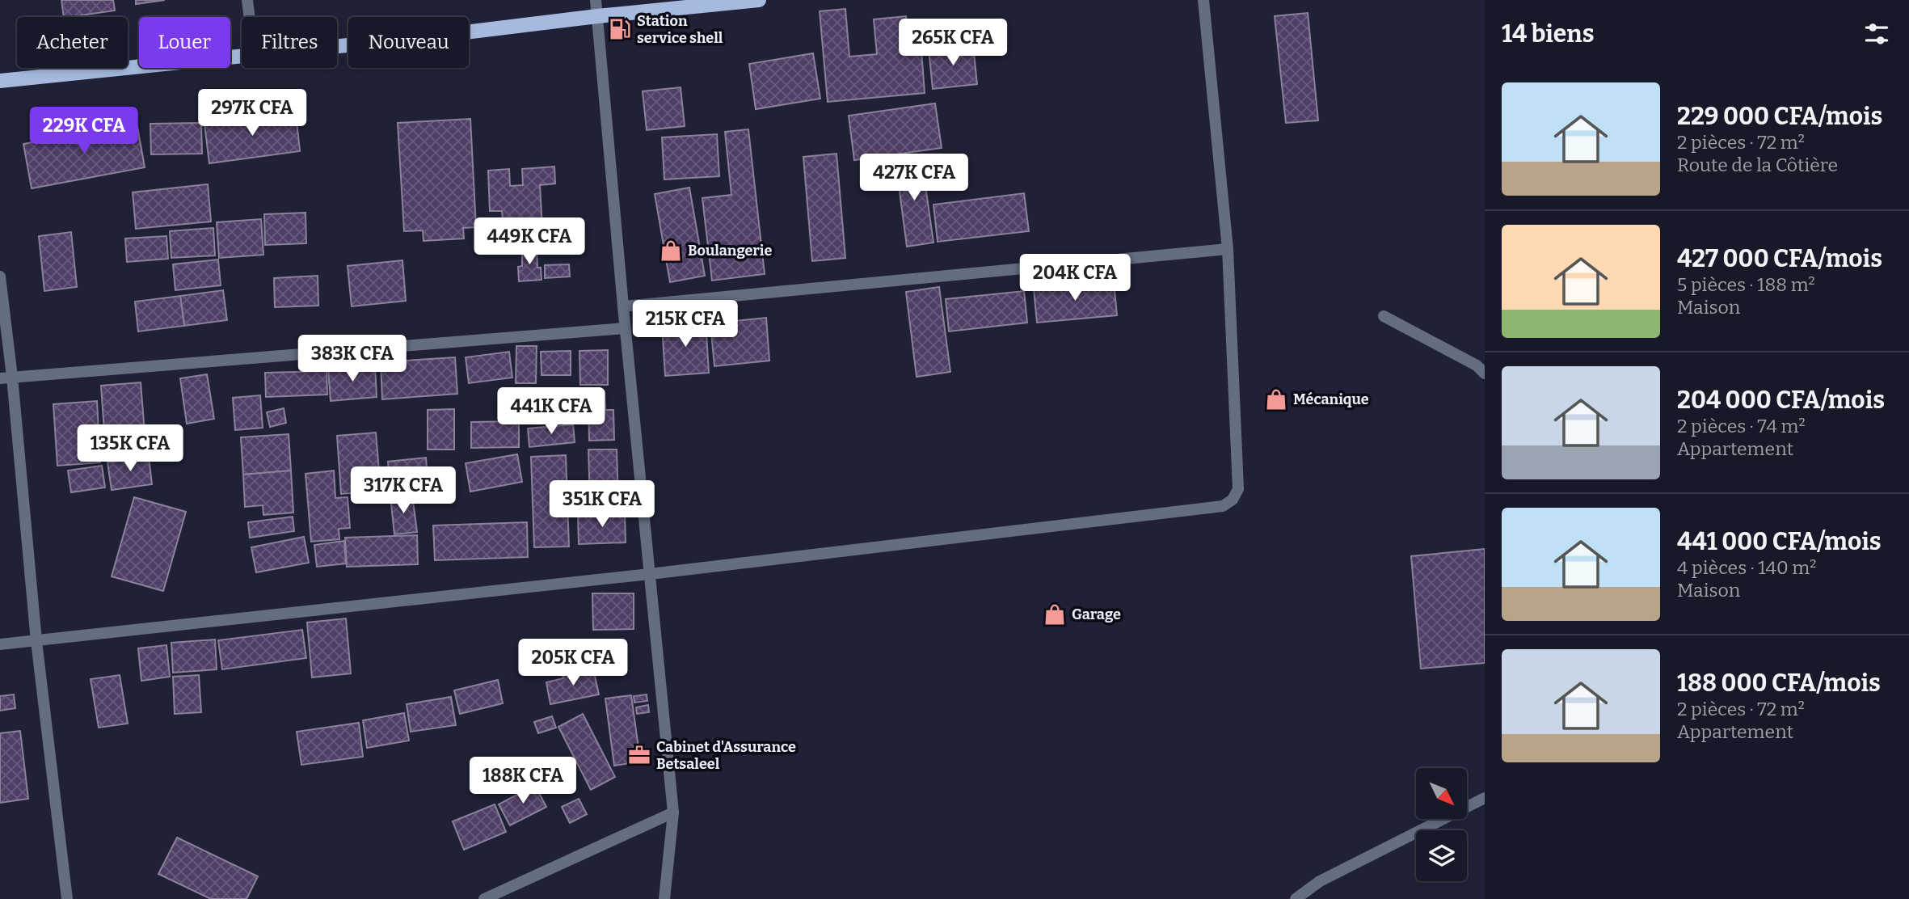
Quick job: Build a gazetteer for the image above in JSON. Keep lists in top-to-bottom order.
{
  "places": {
    "fuel station": ["Station service shell"],
    "shop": ["Boulangerie", "Mécanique", "Garage"],
    "office": ["Cabinet d'Assurance Betsaleel"]
  },
  "north": "bottom right",
  "page": {
    "heading": "14 biens",
    "chip": [
      "Acheter",
      "Louer",
      "Filtres",
      "Nouveau"
    ],
    "price": [
      "265K CFA",
      "297K CFA",
      "229K CFA",
      "427K CFA",
      "449K CFA",
      "204K CFA",
      "215K CFA",
      "383K CFA",
      "441K CFA",
      "135K CFA",
      "317K CFA",
      "351K CFA",
      "205K CFA",
      "188K CFA"
    ],
    "list": [
      {
        "name": "229 000 CFA/mois",
        "note": "2 pièces · 72 m² · Route de la Côtière"
      },
      {
        "name": "427 000 CFA/mois",
        "note": "5 pièces · 188 m² · Maison"
      },
      {
        "name": "204 000 CFA/mois",
        "note": "2 pièces · 74 m² · Appartement"
      },
      {
        "name": "441 000 CFA/mois",
        "note": "4 pièces · 140 m² · Maison"
      },
      {
        "name": "188 000 CFA/mois",
        "note": "2 pièces · 72 m² · Appartement"
      }
    ]
  }
}
